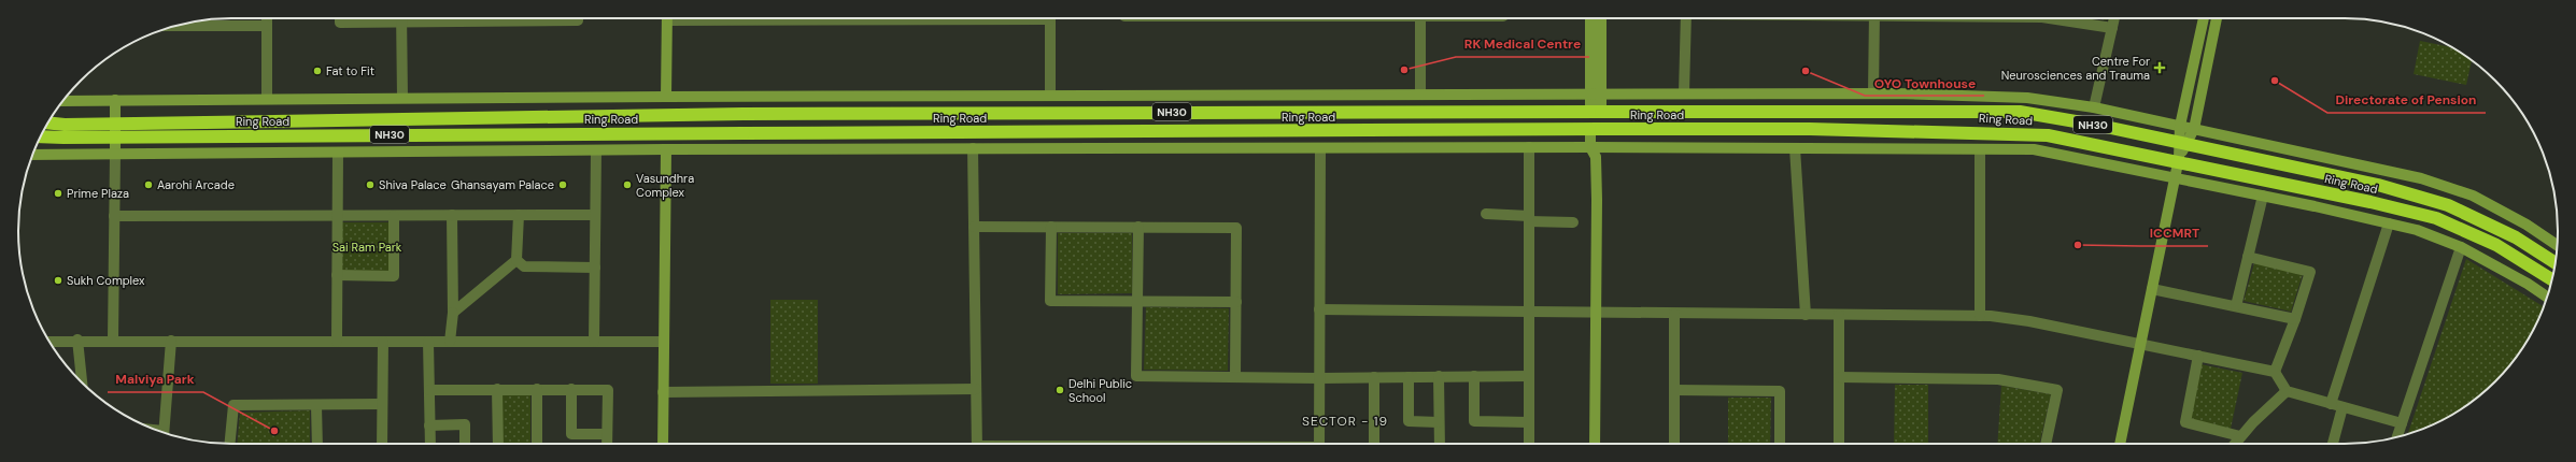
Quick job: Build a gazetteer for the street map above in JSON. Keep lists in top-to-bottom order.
{
  "streets": {
    "highway": ["NH30", "Ring Road"]
  },
  "districts": ["SECTOR - 19"],
  "parks": ["Sai Ram Park"],
  "places": {
    "health": ["Centre For Neurosciences and Trauma"],
    "other": [
      "RK Medical Centre",
      "Fat to Fit",
      "OYO Townhouse",
      "Directorate of Pension",
      "Aarohi Arcade",
      "Shiva Palace",
      "Ghansayam Palace",
      "Vasundhra Complex",
      "Prime Plaza",
      "ICCMRT",
      "Sukh Complex",
      "Delhi Public School",
      "Malviya Park"
    ]
  }
}
